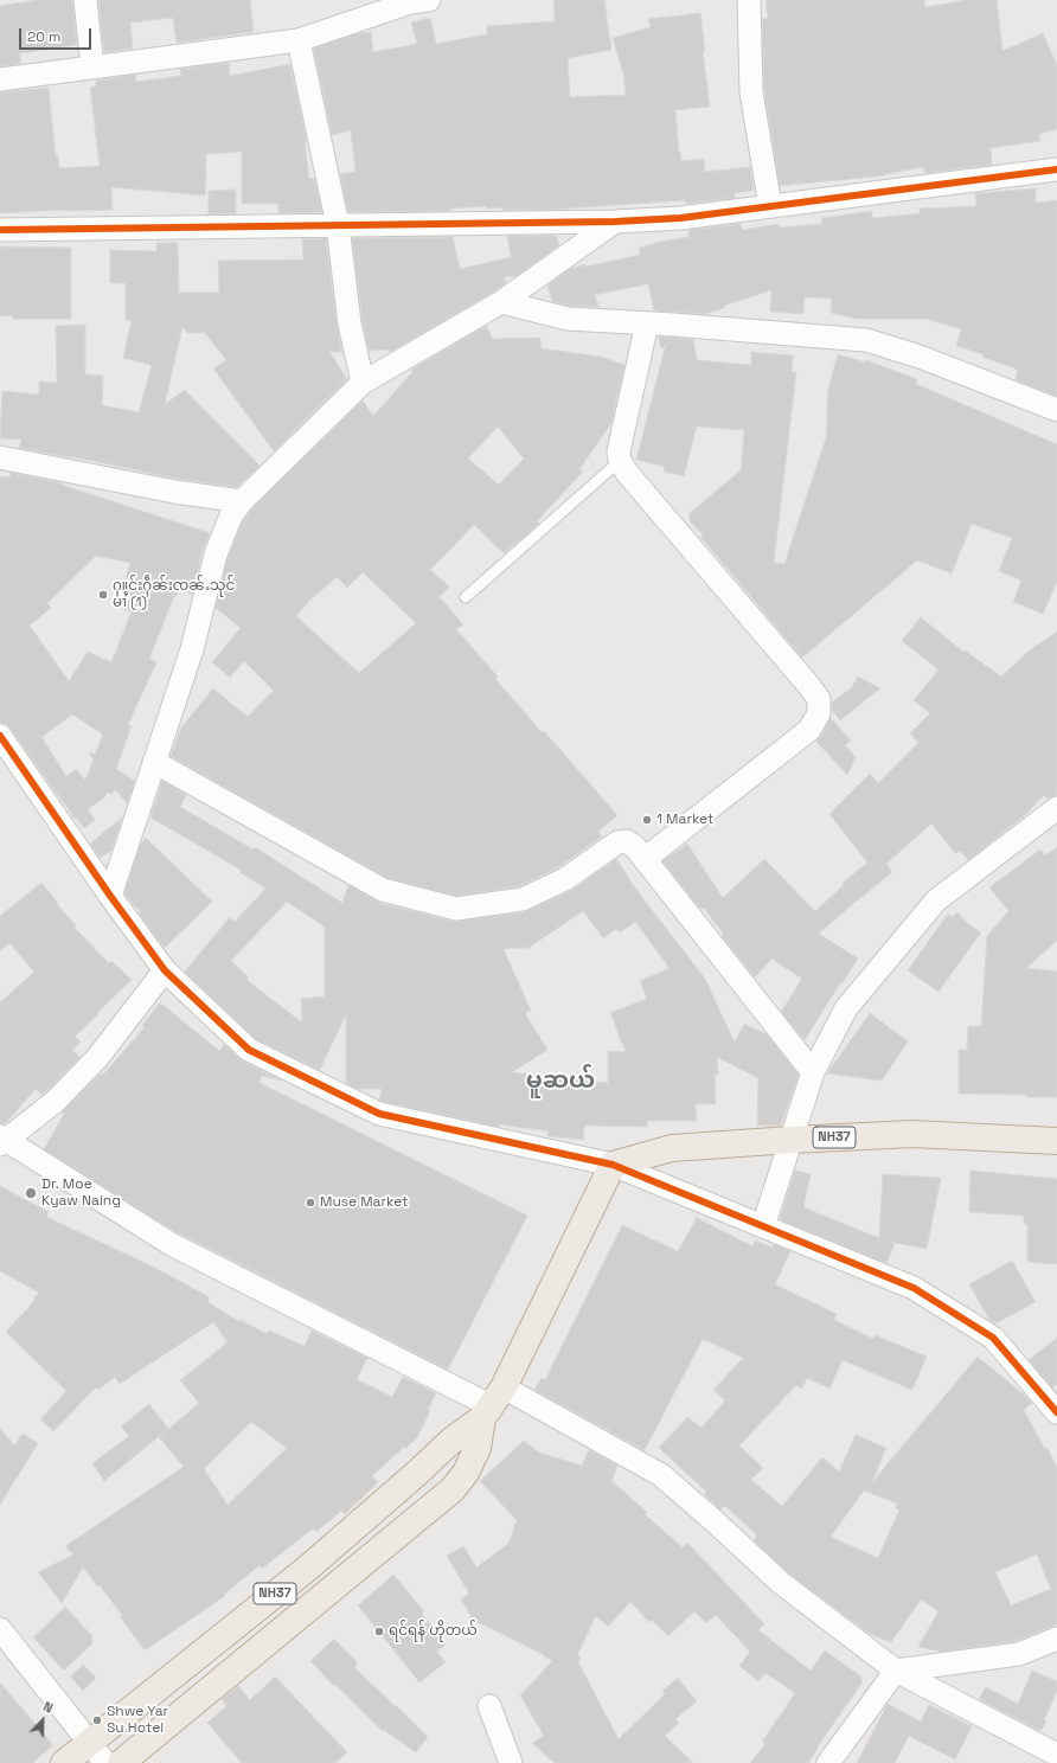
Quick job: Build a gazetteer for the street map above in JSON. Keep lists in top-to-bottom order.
{
  "streets": {
    "highway": ["NH37"]
  },
  "districts": ["မူဆယ်"],
  "places": [
    "ႁူင်းႁဵၼ်းၸၼ်ႉသုင် မၢႆ (1)",
    "1 Market",
    "Dr. Moe Kyaw Naing",
    "Muse Market",
    "ရင်ရန် ဟိုတယ်",
    "Shwe Yar Su Hotel"
  ],
  "scale_bar": "20 m",
  "north": "top right"
}
